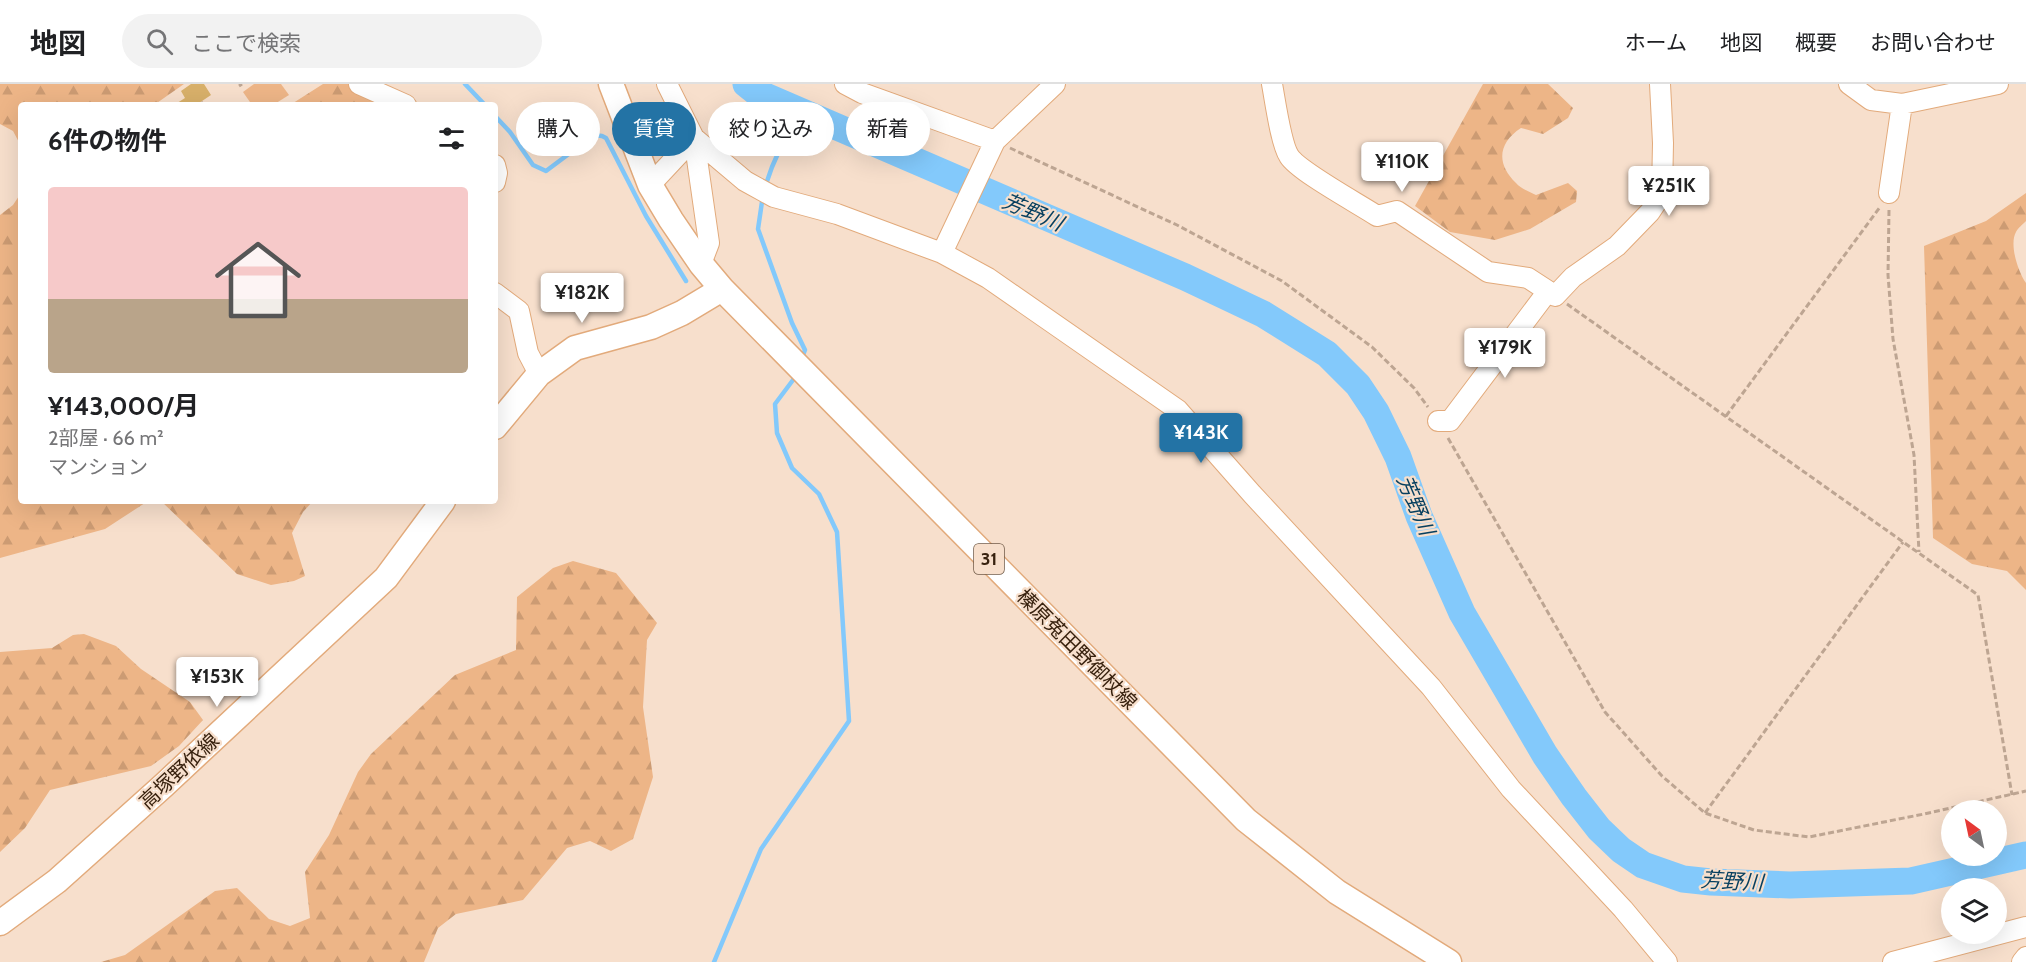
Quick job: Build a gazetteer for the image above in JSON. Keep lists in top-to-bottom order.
{
  "streets": {
    "main road": ["31", "榛原菟田野御杖線", "高塚野依線"]
  },
  "water": ["芳野川"],
  "north": "top left",
  "page": {
    "header": "地図",
    "search": "ここで検索",
    "nav": [
      "ホーム",
      "地図",
      "概要",
      "お問い合わせ"
    ],
    "chip": [
      "購入",
      "賃貸",
      "絞り込み",
      "新着"
    ],
    "heading": "6件の物件",
    "price": [
      "¥110K",
      "¥251K",
      "¥182K",
      "¥179K",
      "¥143K",
      "¥153K"
    ],
    "list": [
      {
        "name": "¥143,000/月",
        "note": "2部屋 · 66 m² · マンション"
      }
    ]
  }
}
